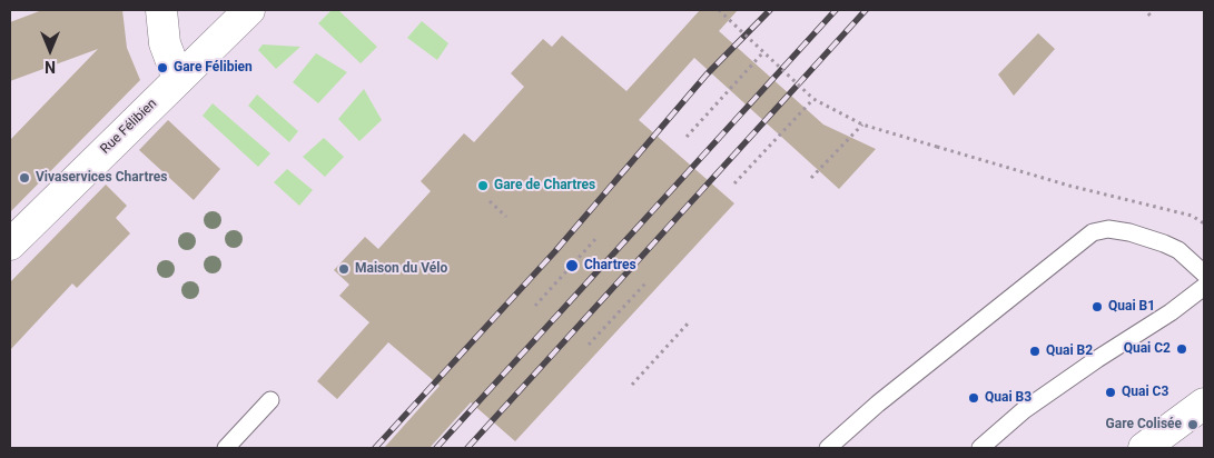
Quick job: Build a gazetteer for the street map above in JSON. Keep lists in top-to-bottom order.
{
  "streets": {
    "main road": ["Rue Félibien"]
  },
  "places": [
    "Gare Félibien",
    "Vivaservices Chartres",
    "Gare de Chartres",
    "Chartres",
    "Maison du Vélo",
    "Quai B1",
    "Quai C2",
    "Quai B2",
    "Quai C3",
    "Quai B3",
    "Gare Colisée"
  ],
  "north": "bottom"
}
